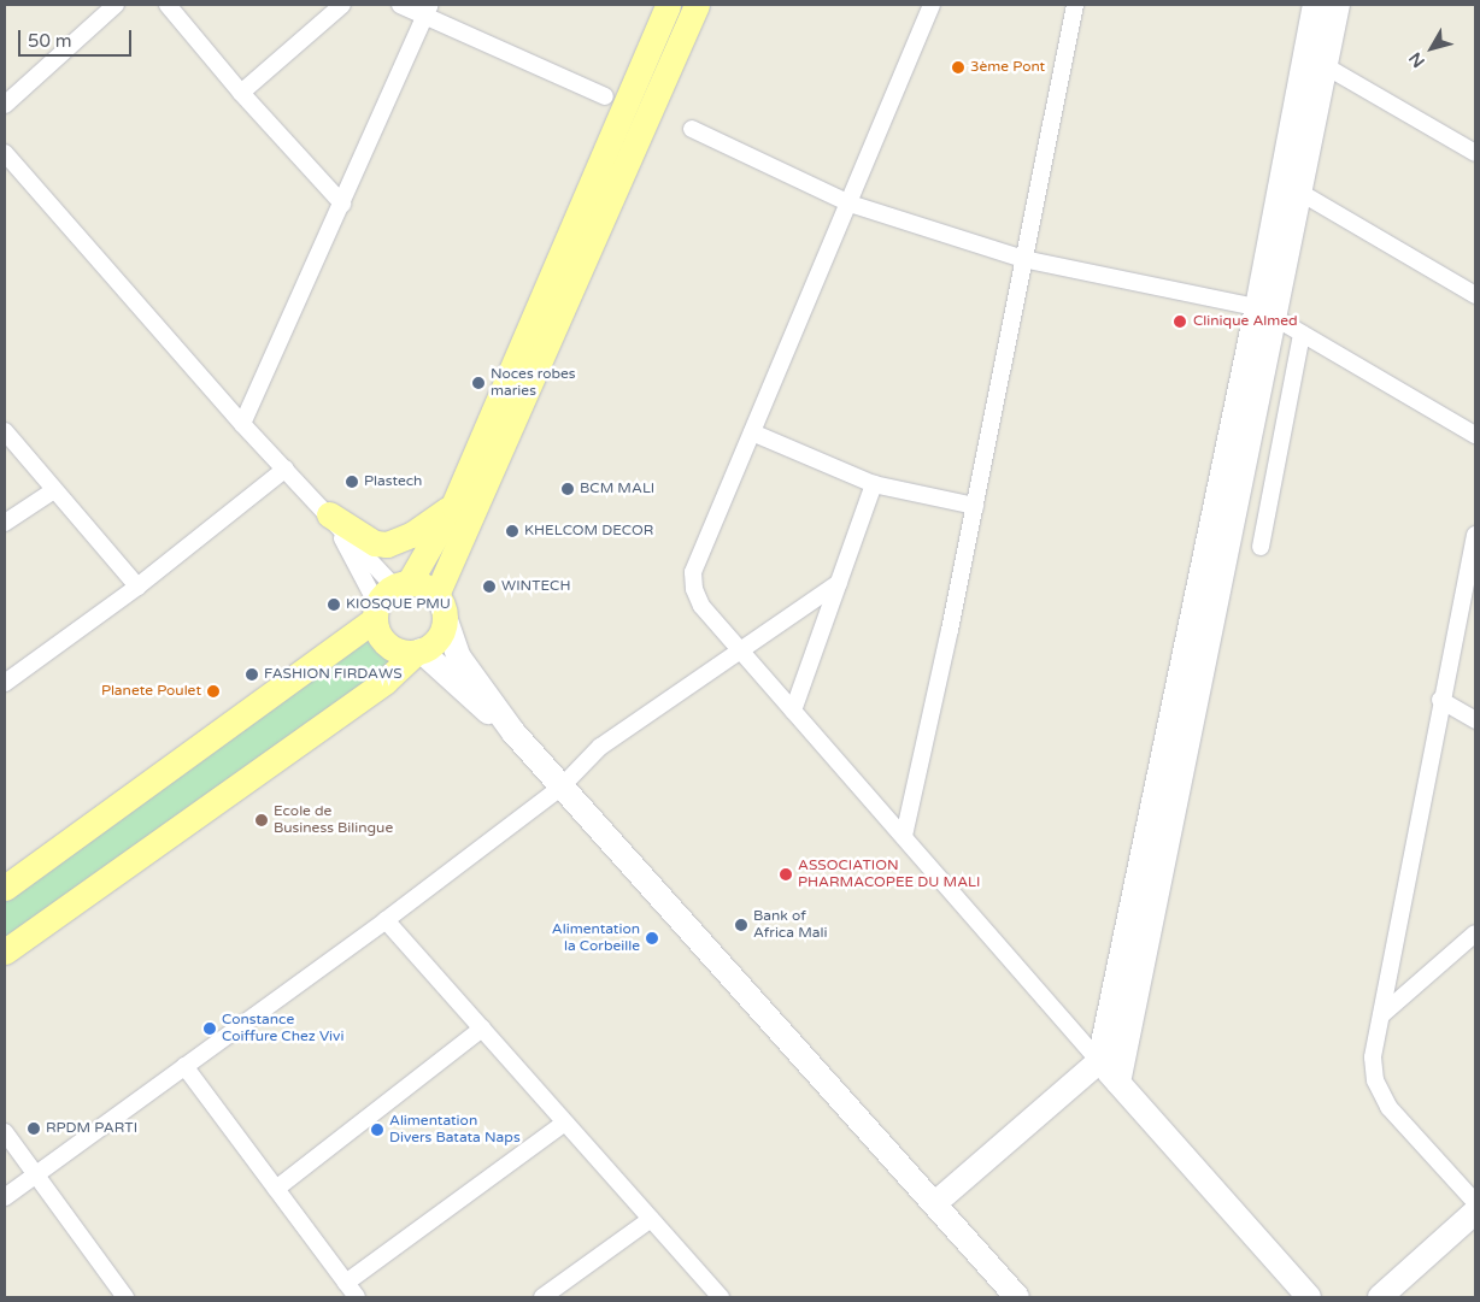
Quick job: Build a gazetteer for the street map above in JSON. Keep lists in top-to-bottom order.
{
  "places": [
    "3ème Pont",
    "Clinique Almed",
    "Noces robes maries",
    "Plastech",
    "BCM MALI",
    "KHELCOM DECOR",
    "WINTECH",
    "KIOSQUE PMU",
    "FASHION FIRDAWS",
    "Planete Poulet",
    "Ecole de Business Bilingue",
    "ASSOCIATION PHARMACOPEE DU MALI",
    "Bank of Africa Mali",
    "Alimentation la Corbeille",
    "Constance Coiffure Chez Vivi",
    "RPDM PARTI",
    "Alimentation Divers Batata Naps"
  ],
  "scale_bar": "50 m",
  "north": "bottom left"
}
